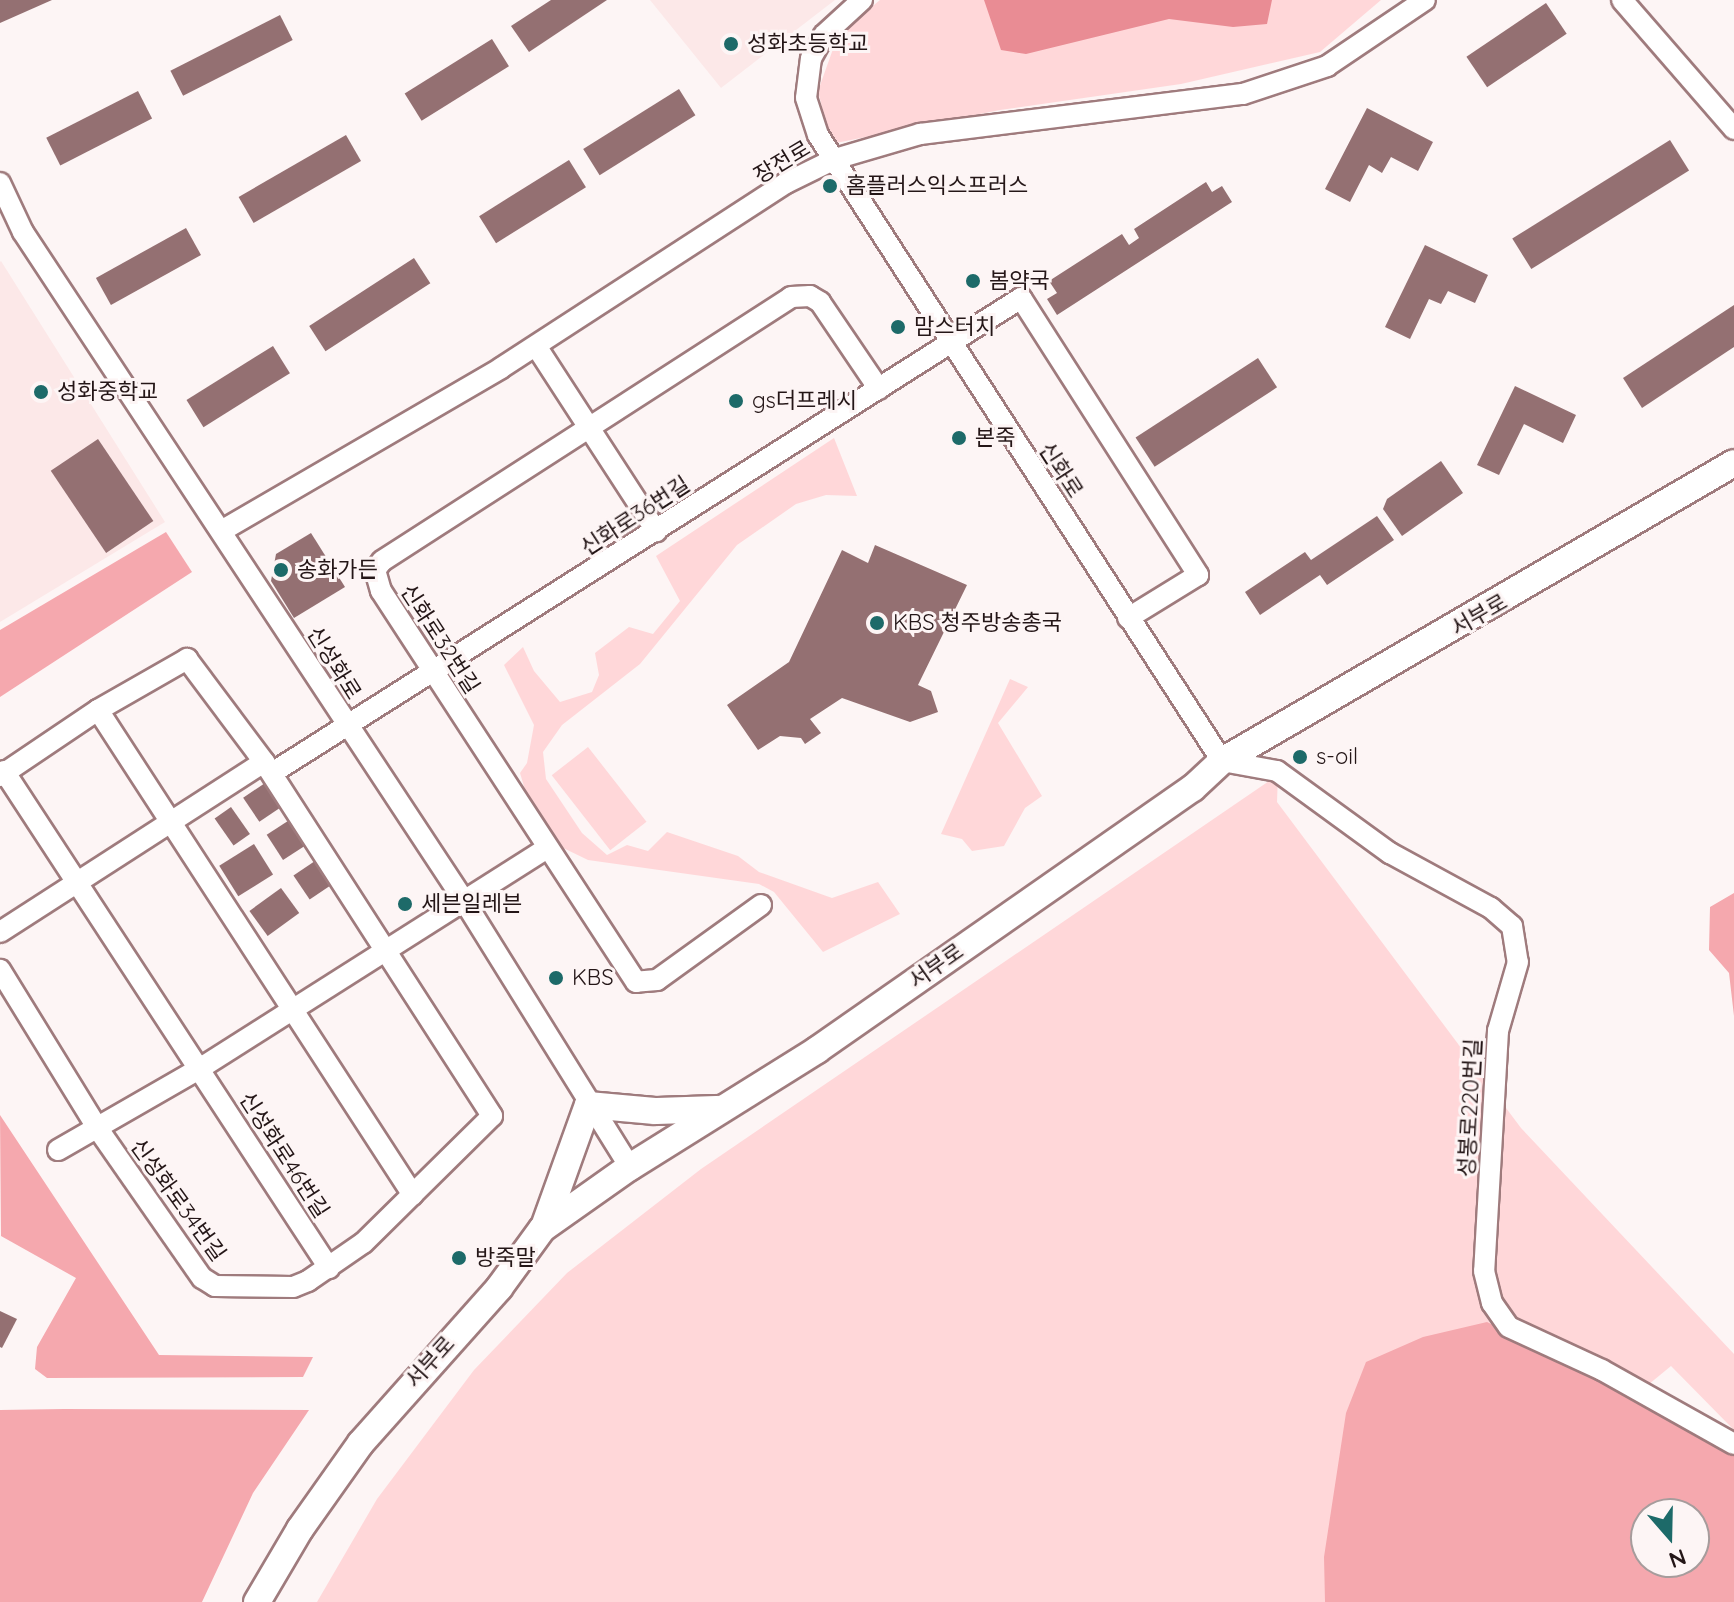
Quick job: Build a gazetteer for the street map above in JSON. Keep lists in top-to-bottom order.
{
  "streets": {
    "main road": ["서부로"],
    "street": [
      "장전로",
      "신화로",
      "신화로36번길",
      "신화로32번길",
      "신성화로",
      "성봉로220번길",
      "신성화로46번길",
      "신성화로34번길"
    ]
  },
  "crossings": [
    ["장전로", "신화로"],
    ["장전로", "신성화로"],
    ["신화로", "신화로36번길"],
    ["신화로", "서부로"],
    ["신화로", "성봉로220번길"],
    ["신화로36번길", "신화로32번길"],
    ["신화로36번길", "신성화로"],
    ["신화로36번길", "신성화로46번길"],
    ["서부로", "신성화로"],
    ["서부로", "성봉로220번길"],
    ["신성화로46번길", "신성화로34번길"]
  ],
  "places": [
    "성화초등학교",
    "홈플러스익스프러스",
    "봄약국",
    "맘스터치",
    "성화중학교",
    "gs더프레시",
    "본죽",
    "송화가든",
    "KBS 청주방송총국",
    "s-oil",
    "세븐일레븐",
    "KBS",
    "방죽말"
  ],
  "north": "bottom"
}
